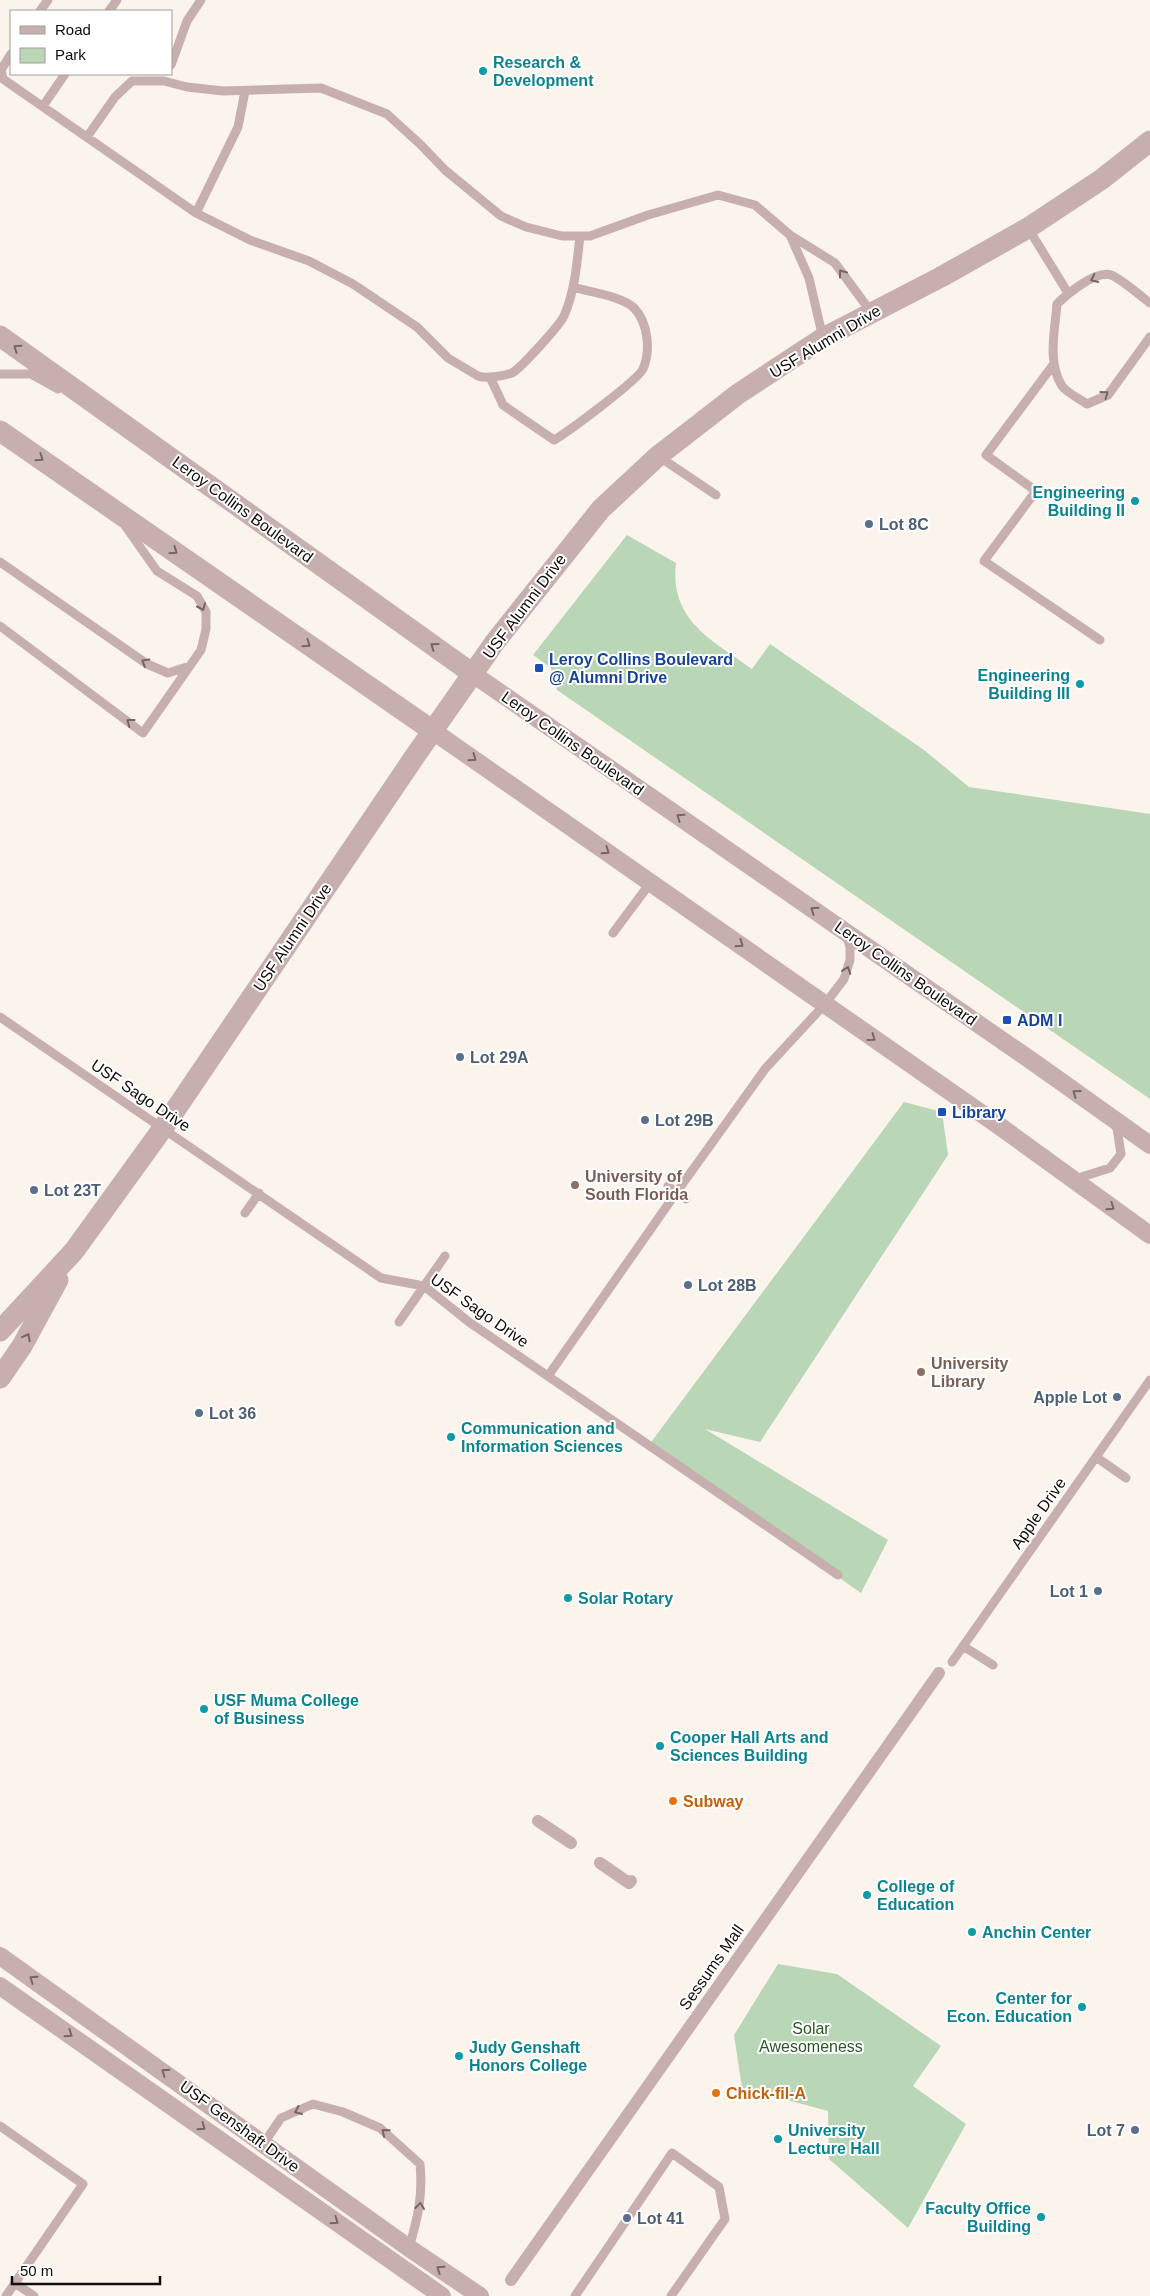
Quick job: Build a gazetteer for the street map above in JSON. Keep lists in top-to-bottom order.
{
  "streets": {
    "street": [
      "USF Alumni Drive",
      "Leroy Collins Boulevard",
      "Sessums Mall",
      "USF Genshaft Drive"
    ],
    "lane": ["USF Sago Drive", "Apple Drive"]
  },
  "crossings": [
    ["USF Alumni Drive", "Leroy Collins Boulevard"],
    ["USF Alumni Drive", "USF Sago Drive"]
  ],
  "parks": ["Solar Awesomeness"],
  "places": {
    "other": [
      "Research & Development",
      "Engineering Building II",
      "Lot 8C",
      "Engineering Building III",
      "Lot 29A",
      "Lot 29B",
      "University of South Florida",
      "Lot 23T",
      "Lot 28B",
      "University Library",
      "Apple Lot",
      "Lot 36",
      "Communication and Information Sciences",
      "Lot 1",
      "Solar Rotary",
      "USF Muma College of Business",
      "Cooper Hall Arts and Sciences Building",
      "Subway",
      "College of Education",
      "Anchin Center",
      "Center for Econ. Education",
      "Judy Genshaft Honors College",
      "Chick-fil-A",
      "Lot 7",
      "University Lecture Hall",
      "Faculty Office Building",
      "Lot 41"
    ],
    "transit": ["Leroy Collins Boulevard @ Alumni Drive", "ADM I", "Library"]
  },
  "legend": ["Road", "Park"],
  "scale_bar": "50 m"
}
